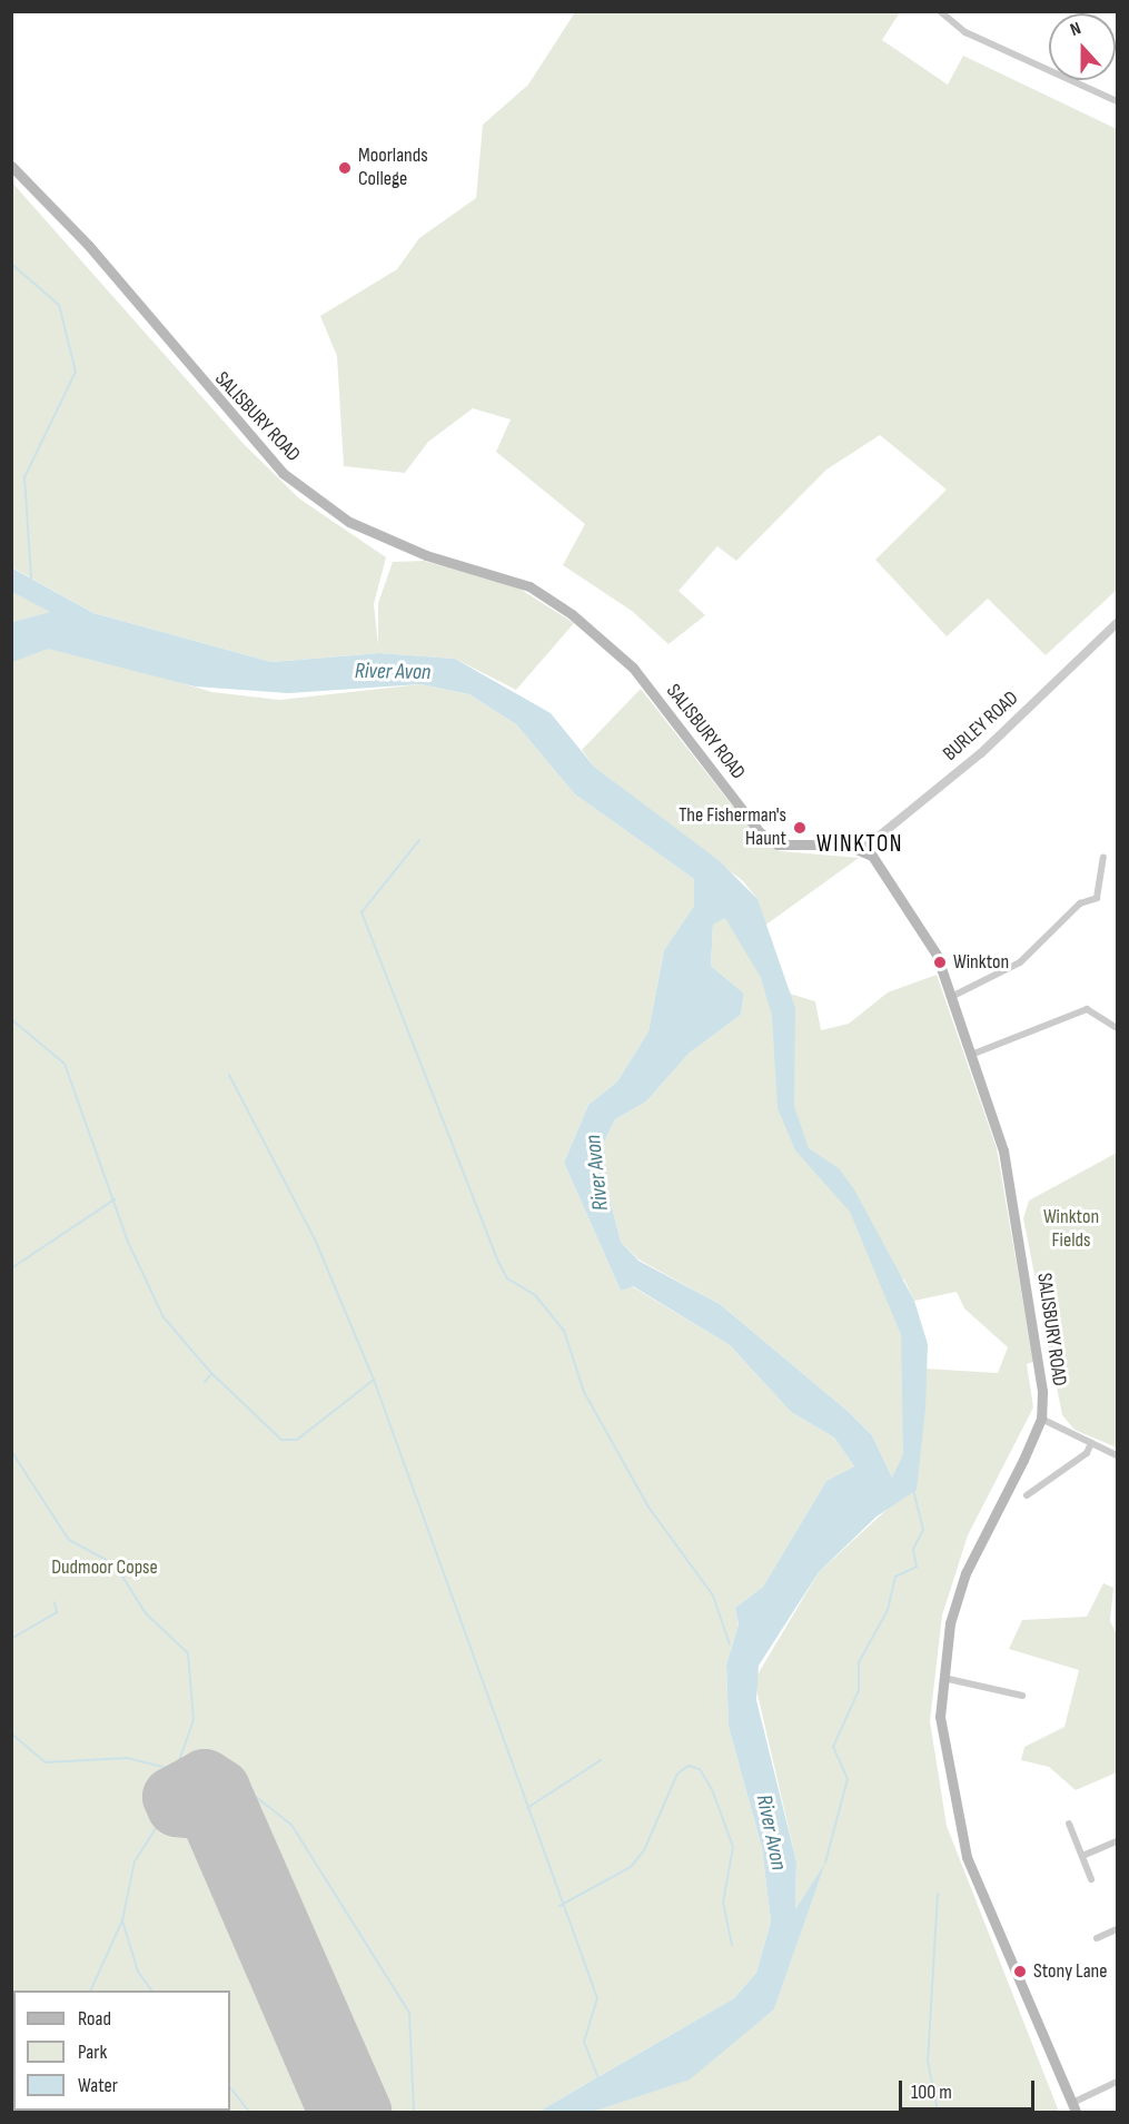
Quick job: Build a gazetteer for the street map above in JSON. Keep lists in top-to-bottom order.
{
  "streets": {
    "main road": ["SALISBURY ROAD"],
    "street": ["BURLEY ROAD"]
  },
  "crossings": [
    ["SALISBURY ROAD", "BURLEY ROAD"]
  ],
  "districts": ["WINKTON"],
  "water": ["River Avon"],
  "parks": ["Winkton Fields", "Dudmoor Copse"],
  "places": [
    "Moorlands College",
    "The Fisherman's Haunt",
    "Winkton",
    "Stony Lane"
  ],
  "legend": ["Road", "Park", "Water"],
  "scale_bar": "100 m",
  "north": "top"
}
